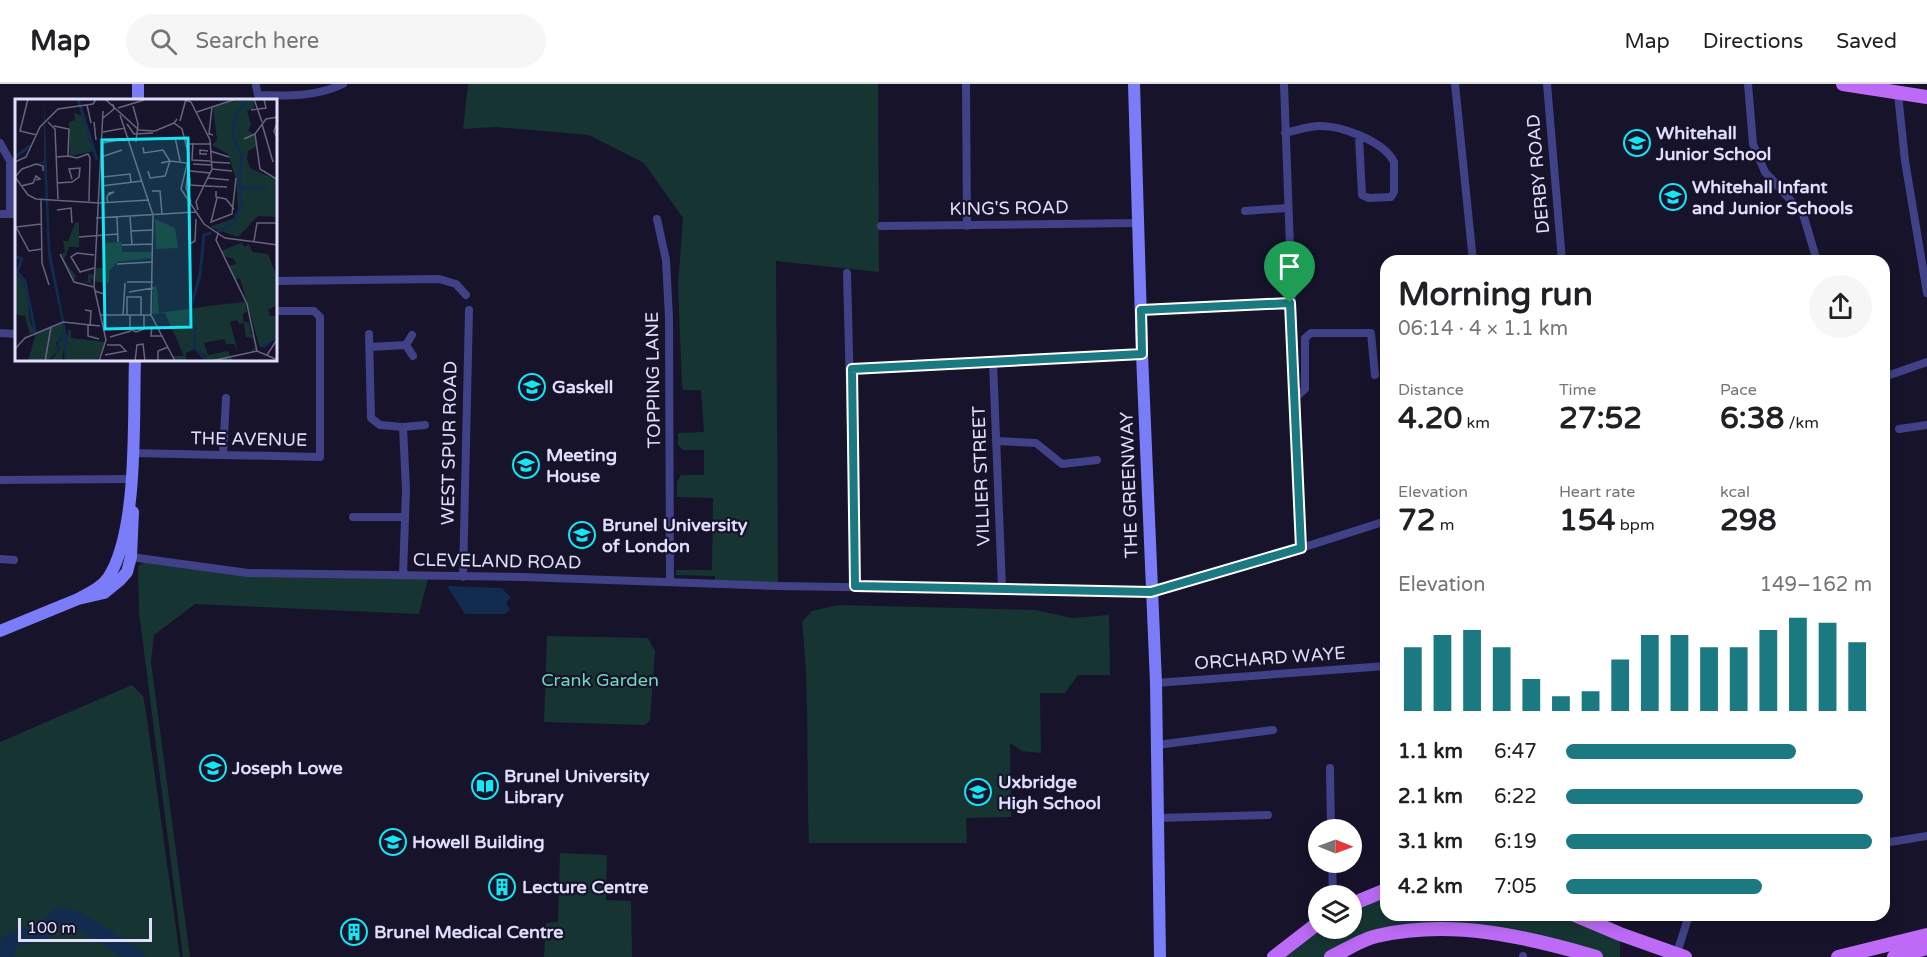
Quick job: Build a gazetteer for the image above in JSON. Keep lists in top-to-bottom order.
{
  "streets": {
    "street": [
      "DERBY ROAD",
      "KING'S ROAD",
      "TOPPING LANE",
      "THE AVENUE",
      "WEST SPUR ROAD",
      "VILLIER STREET",
      "THE GREENWAY",
      "CLEVELAND ROAD",
      "ORCHARD WAYE"
    ]
  },
  "crossings": [
    ["KING'S ROAD", "THE GREENWAY"],
    ["TOPPING LANE", "CLEVELAND ROAD"],
    ["WEST SPUR ROAD", "CLEVELAND ROAD"],
    ["VILLIER STREET", "CLEVELAND ROAD"],
    ["THE GREENWAY", "CLEVELAND ROAD"],
    ["THE GREENWAY", "ORCHARD WAYE"]
  ],
  "parks": ["Crank Garden"],
  "places": {
    "school or university": [
      "Whitehall Junior School",
      "Whitehall Infant and Junior Schools",
      "Gaskell",
      "Meeting House",
      "Brunel University of London",
      "Joseph Lowe",
      "Uxbridge High School",
      "Howell Building"
    ],
    "library": ["Brunel University Library"],
    "building": ["Lecture Centre", "Brunel Medical Centre"]
  },
  "scale_bar": "100 m",
  "north": "right",
  "page": {
    "header": "Map",
    "search": "Search here",
    "nav": ["Map", "Directions", "Saved"],
    "heading": ["Morning run", "06:14 · 4 × 1.1 km"],
    "stats": [
      ["Distance", "4.20 km"],
      ["Time", "27:52"],
      ["Pace", "6:38 /km"],
      ["Elevation", "72 m"],
      ["Heart rate", "154 bpm"],
      ["kcal", "298"]
    ],
    "chart": ["Elevation", "149–162 m"],
    "list": [
      {
        "name": "1.1 km",
        "note": "6:47"
      },
      {
        "name": "2.1 km",
        "note": "6:22"
      },
      {
        "name": "3.1 km",
        "note": "6:19"
      },
      {
        "name": "4.2 km",
        "note": "7:05"
      }
    ],
    "scale": "100 m"
  }
}
